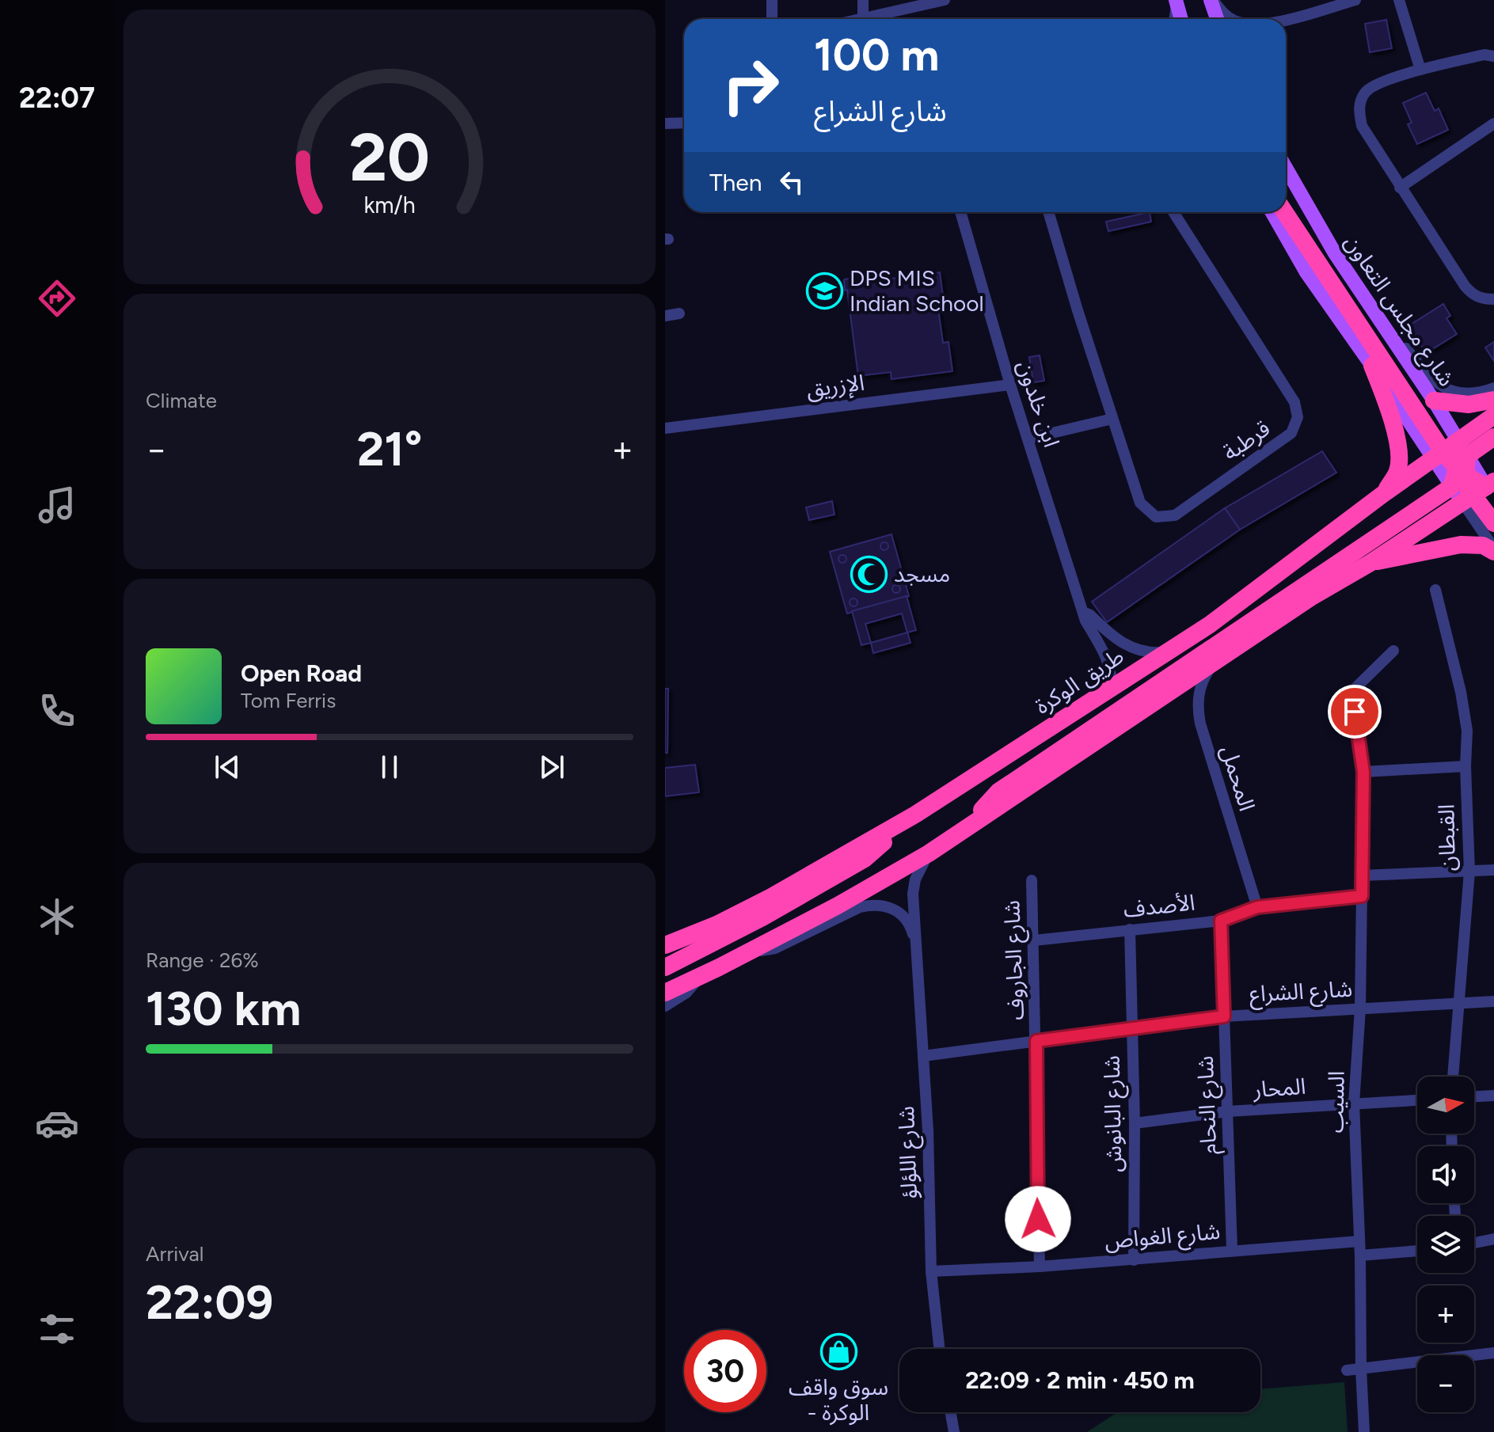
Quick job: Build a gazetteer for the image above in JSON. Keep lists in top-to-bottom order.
{
  "streets": {
    "highway": ["طريق الوكرة"],
    "main road": ["شارع مجلس التعاون"],
    "street": [
      "الإزريق",
      "ابن خلدون",
      "قرطبة",
      "المحمل",
      "القبطان",
      "الأصدف",
      "شارع الجاروف",
      "شارع الشراع",
      "المحار",
      "السيب",
      "شارع النحام",
      "شارع البانوش",
      "شارع اللؤلؤ",
      "شارع الغواص"
    ]
  },
  "crossings": [
    ["شارع مجلس التعاون", "طريق الوكرة"],
    ["الإزريق", "ابن خلدون"],
    ["ابن خلدون", "طريق الوكرة"],
    ["طريق الوكرة", "المحمل"],
    ["طريق الوكرة", "شارع اللؤلؤ"],
    ["المحمل", "الأصدف"],
    ["القبطان", "شارع الشراع"],
    ["الأصدف", "شارع الجاروف"],
    ["الأصدف", "السيب"],
    ["الأصدف", "شارع النحام"],
    ["الأصدف", "شارع البانوش"],
    ["شارع الجاروف", "شارع الشراع"],
    ["شارع الجاروف", "شارع الغواص"],
    ["شارع الشراع", "السيب"],
    ["شارع الشراع", "شارع النحام"],
    ["شارع الشراع", "شارع البانوش"],
    ["شارع الشراع", "شارع اللؤلؤ"],
    ["المحار", "السيب"],
    ["المحار", "شارع النحام"],
    ["المحار", "شارع البانوش"],
    ["السيب", "شارع الغواص"],
    ["شارع النحام", "شارع الغواص"],
    ["شارع البانوش", "شارع الغواص"],
    ["شارع اللؤلؤ", "شارع الغواص"]
  ],
  "places": {
    "school or university": ["DPS MIS Indian School"],
    "mosque": ["مسجد"],
    "shop": ["سوق واقف - الوكرة"]
  },
  "north": "right",
  "page": {
    "tabs": "22:07",
    "turn": ["100 m", "شارع الشراع"],
    "then": "Then",
    "tile": [
      "Climate",
      ["Range · 26%", "130 km"],
      ["Arrival", "22:09"]
    ],
    "heat": ["−", "21°", "+"],
    "song": ["Open Road", "Tom Ferris"],
    "map_buttons": ["+", "−"],
    "limit": "30",
    "trip": "22:09 · 2 min · 450 m",
    "gauge": ["20", "km/h"]
  }
}
